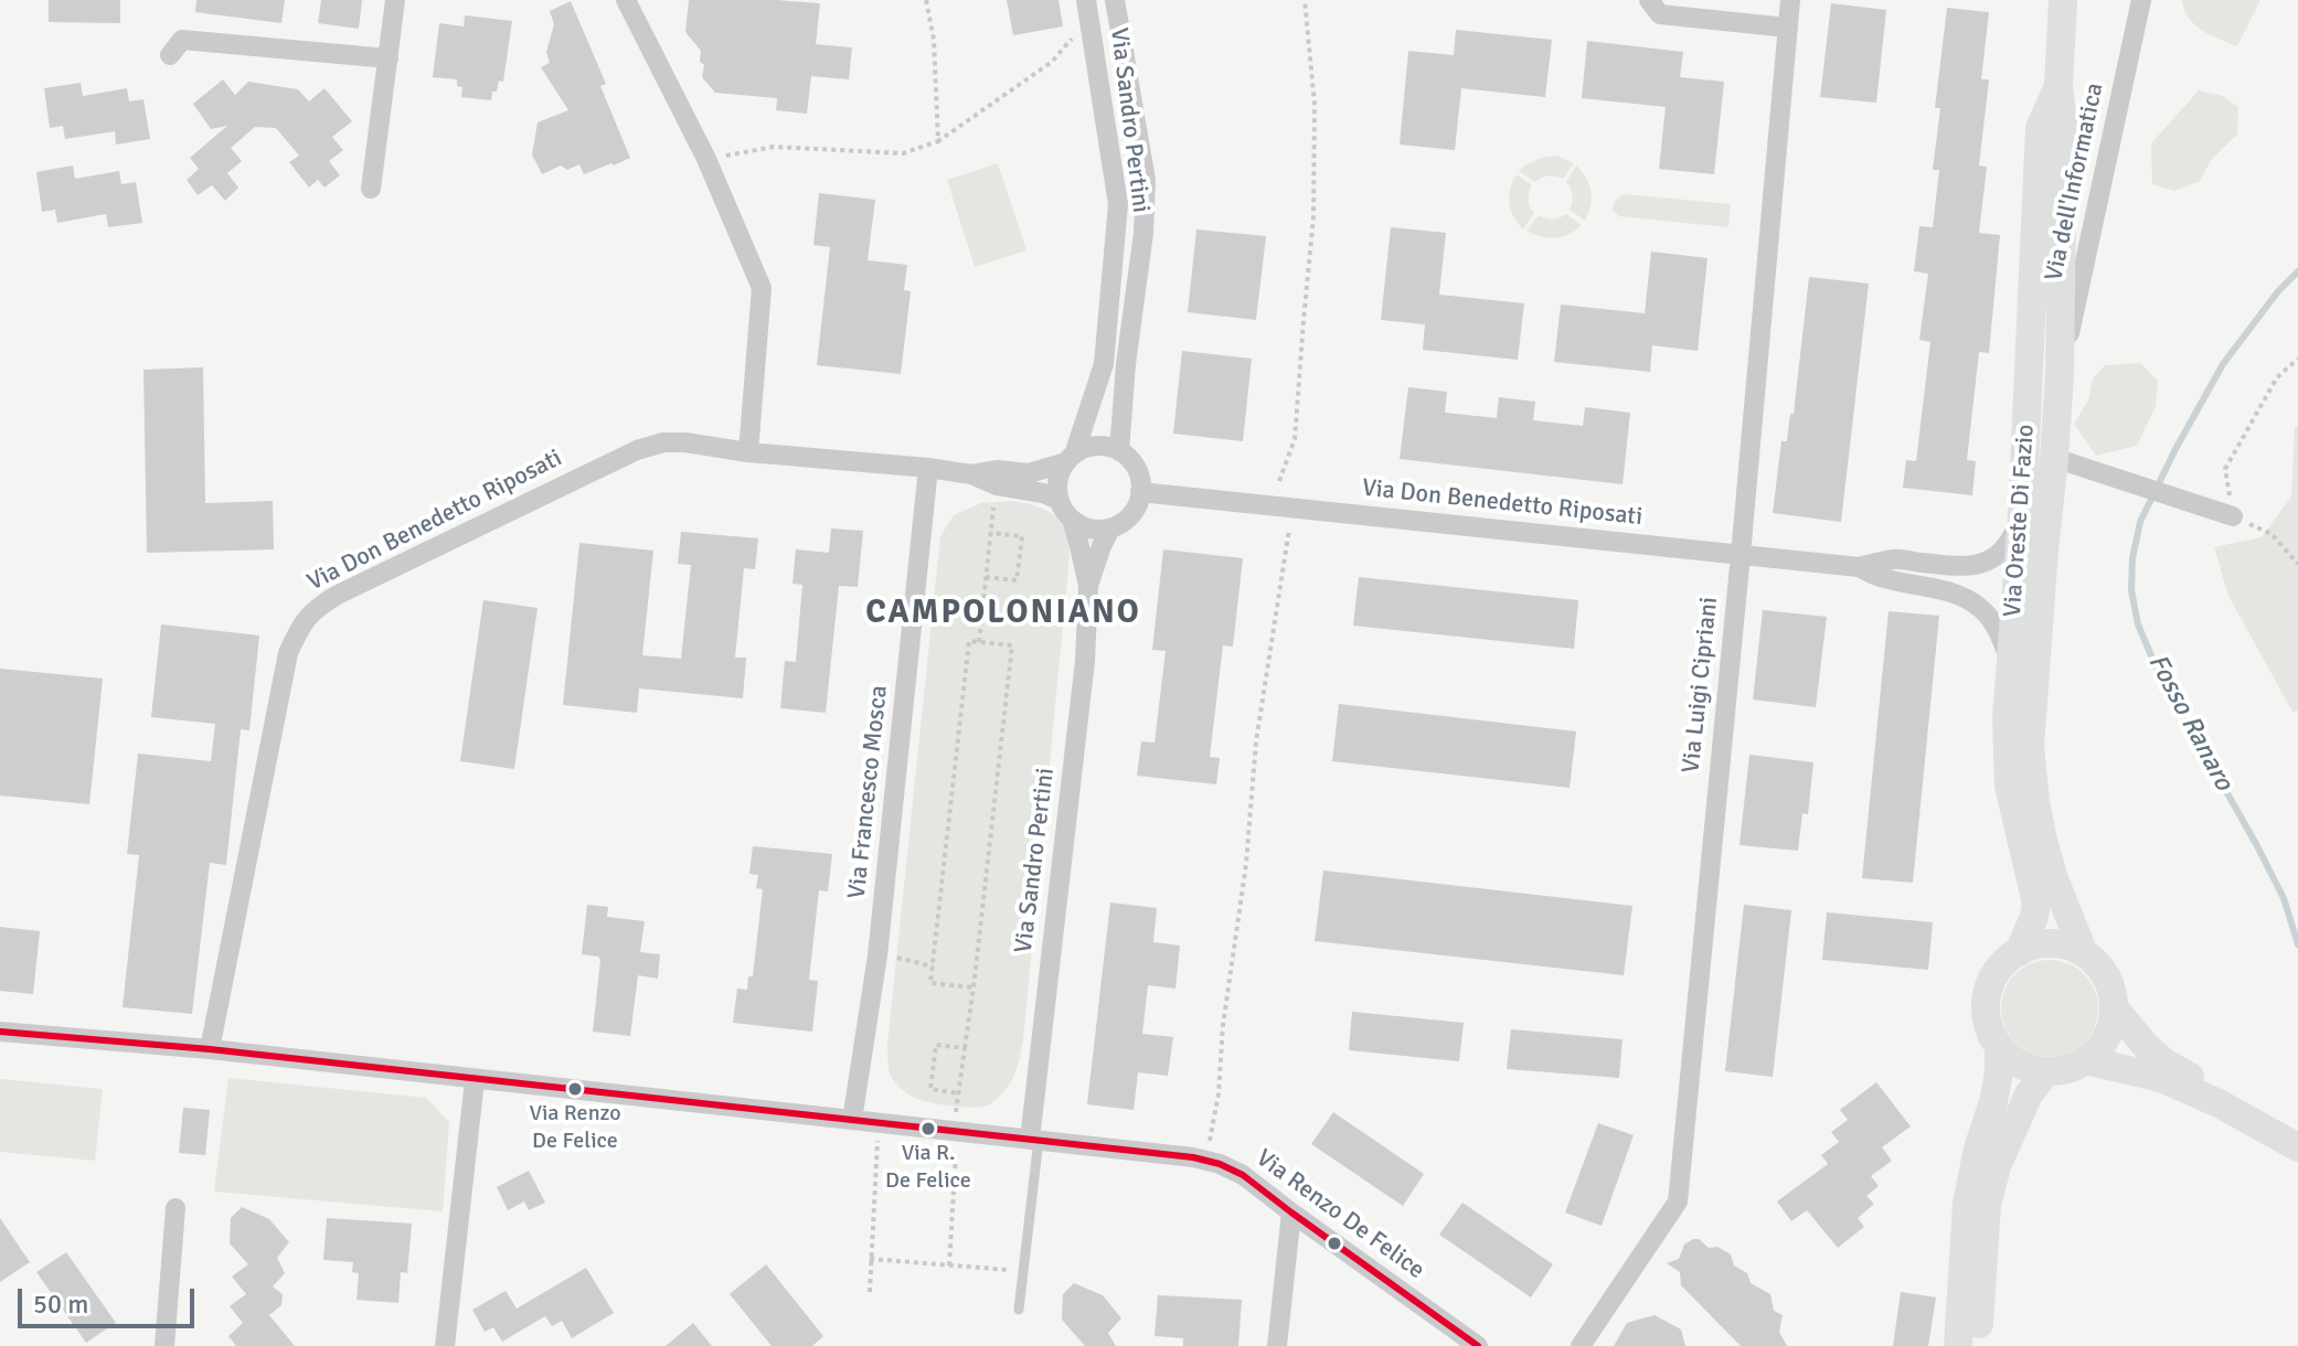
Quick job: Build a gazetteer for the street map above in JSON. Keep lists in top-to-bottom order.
{
  "streets": {
    "main road": ["Via Oreste Di Fazio"],
    "street": [
      "Via Sandro Pertini",
      "Via dell'Informatica",
      "Via Don Benedetto Riposati",
      "Via Luigi Cipriani",
      "Via Francesco Mosca",
      "Via Renzo De Felice"
    ]
  },
  "crossings": [
    ["Via Sandro Pertini", "Via Don Benedetto Riposati"],
    ["Via Sandro Pertini", "Via Renzo De Felice"],
    ["Via dell'Informatica", "Via Oreste Di Fazio"],
    ["Via Don Benedetto Riposati", "Via Luigi Cipriani"],
    ["Via Don Benedetto Riposati", "Via Francesco Mosca"],
    ["Via Don Benedetto Riposati", "Via Renzo De Felice"],
    ["Via Francesco Mosca", "Via Renzo De Felice"]
  ],
  "districts": ["CAMPOLONIANO"],
  "water": ["Fosso Ranaro"],
  "places": ["Via Renzo De Felice", "Via R. De Felice"],
  "scale_bar": "50 m"
}
